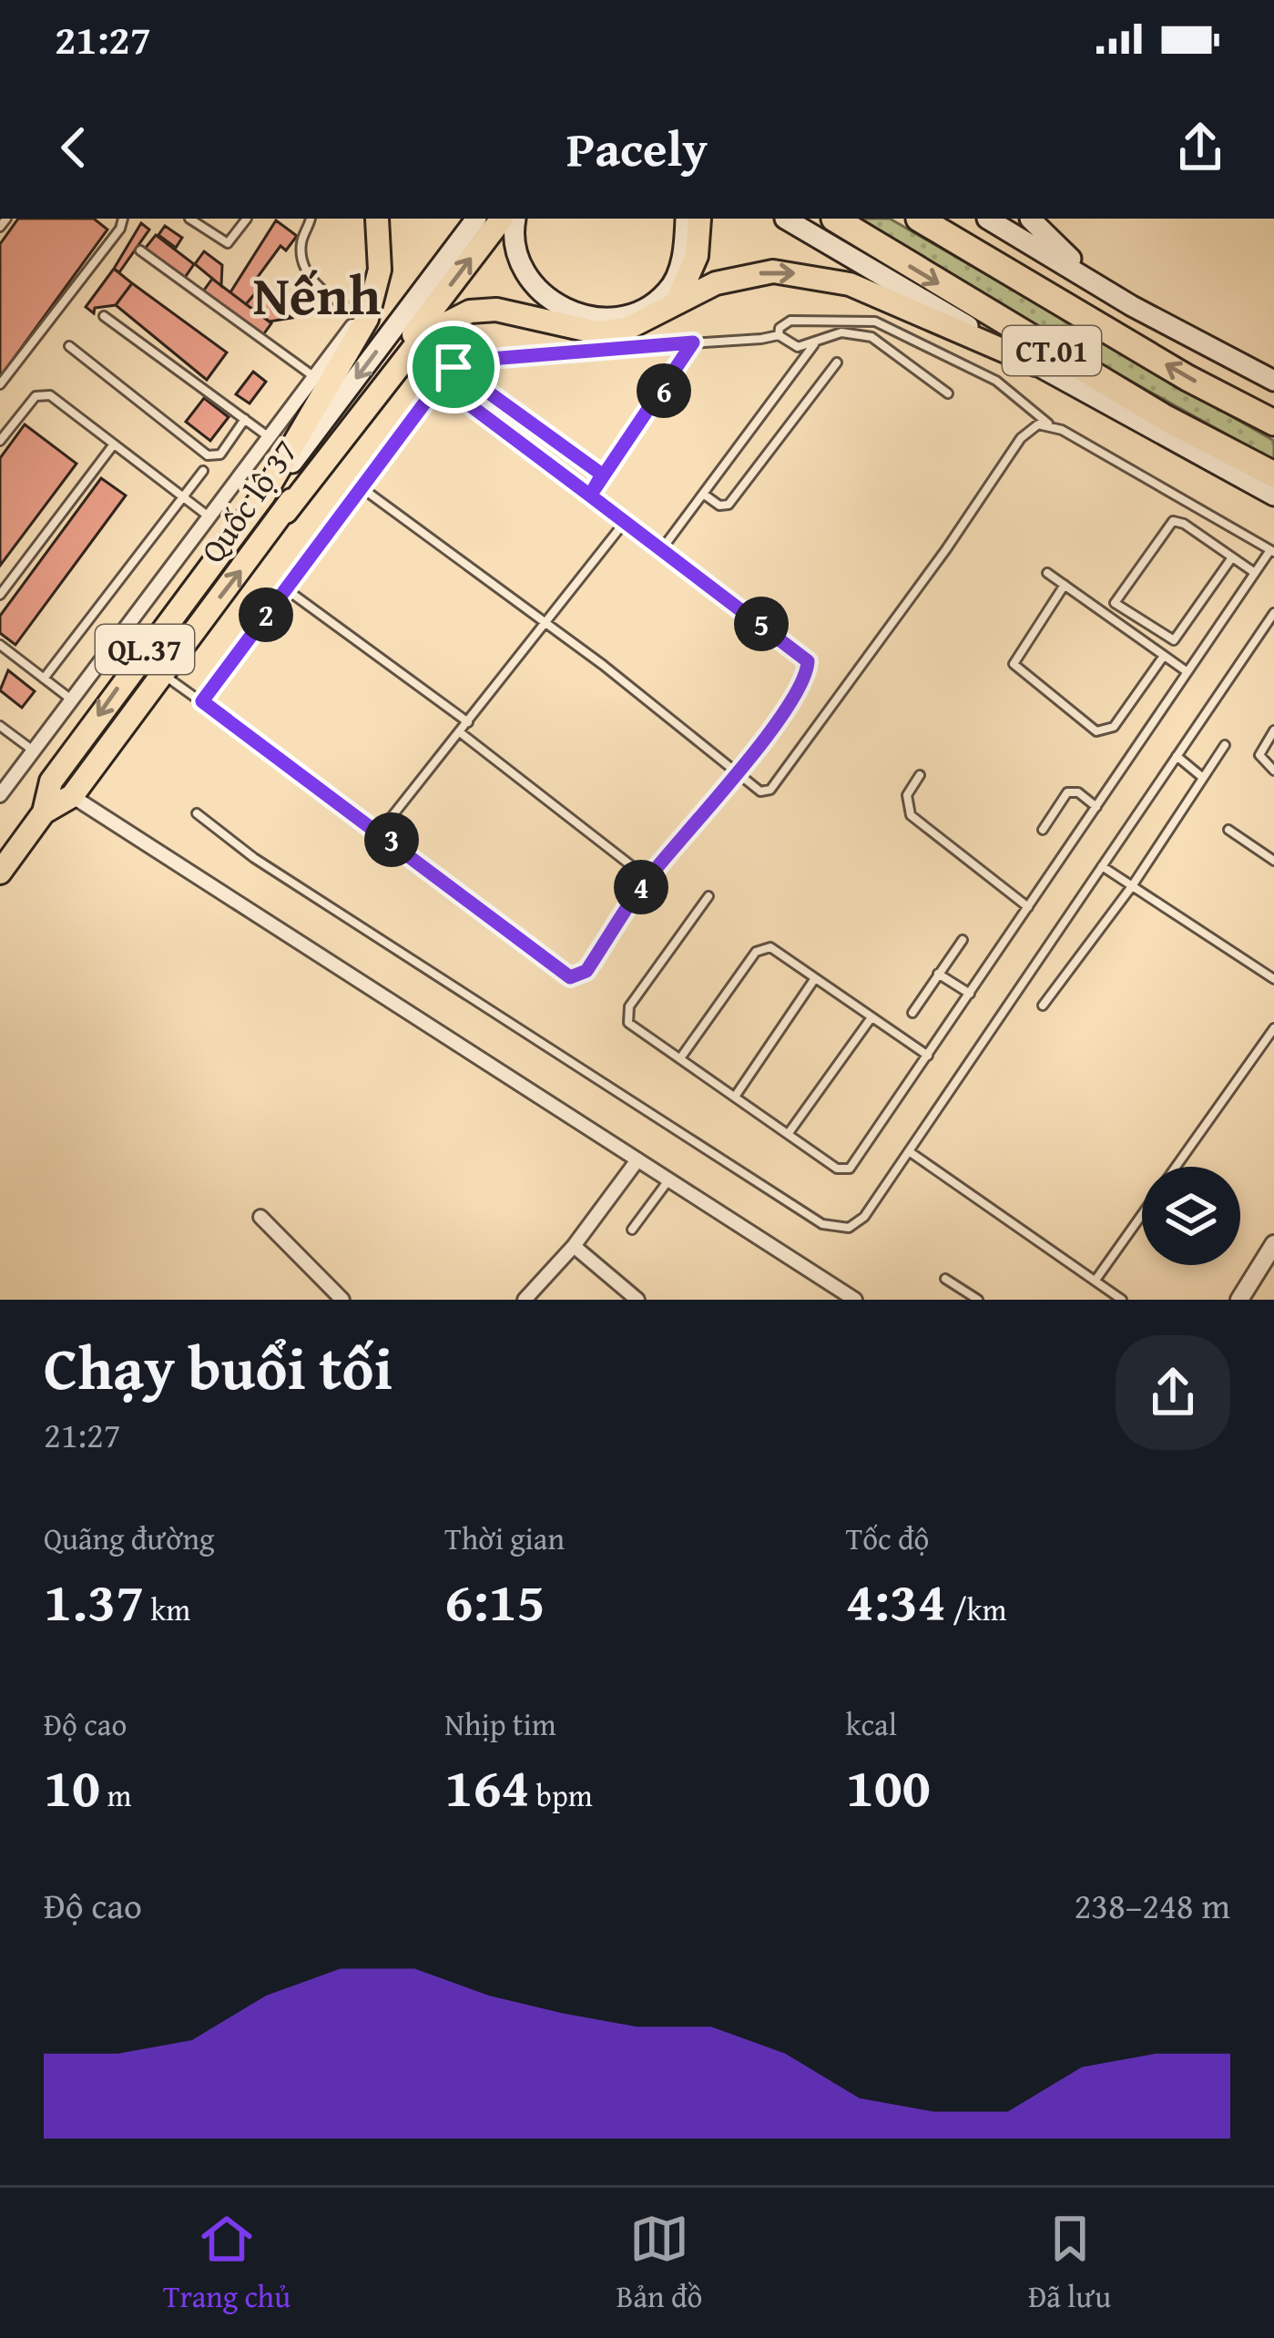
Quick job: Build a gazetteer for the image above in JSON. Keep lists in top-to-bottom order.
{
  "streets": {
    "highway": ["CT.01", "Quốc lộ 37", "QL.37"]
  },
  "districts": ["Nếnh"],
  "page": {
    "status": "21:27",
    "header": "Pacely",
    "pins": [
      "6",
      "2",
      "5",
      "3",
      "4"
    ],
    "heading": ["Chạy buổi tối", "21:27"],
    "stats": [
      ["Quãng đường", "1.37 km"],
      ["Thời gian", "6:15"],
      ["Tốc độ", "4:34 /km"],
      ["Độ cao", "10 m"],
      ["Nhịp tim", "164 bpm"],
      ["kcal", "100"]
    ],
    "chart": ["Độ cao", "238–248 m"],
    "tabs": ["Trang chủ", "Bản đồ", "Đã lưu"]
  }
}
